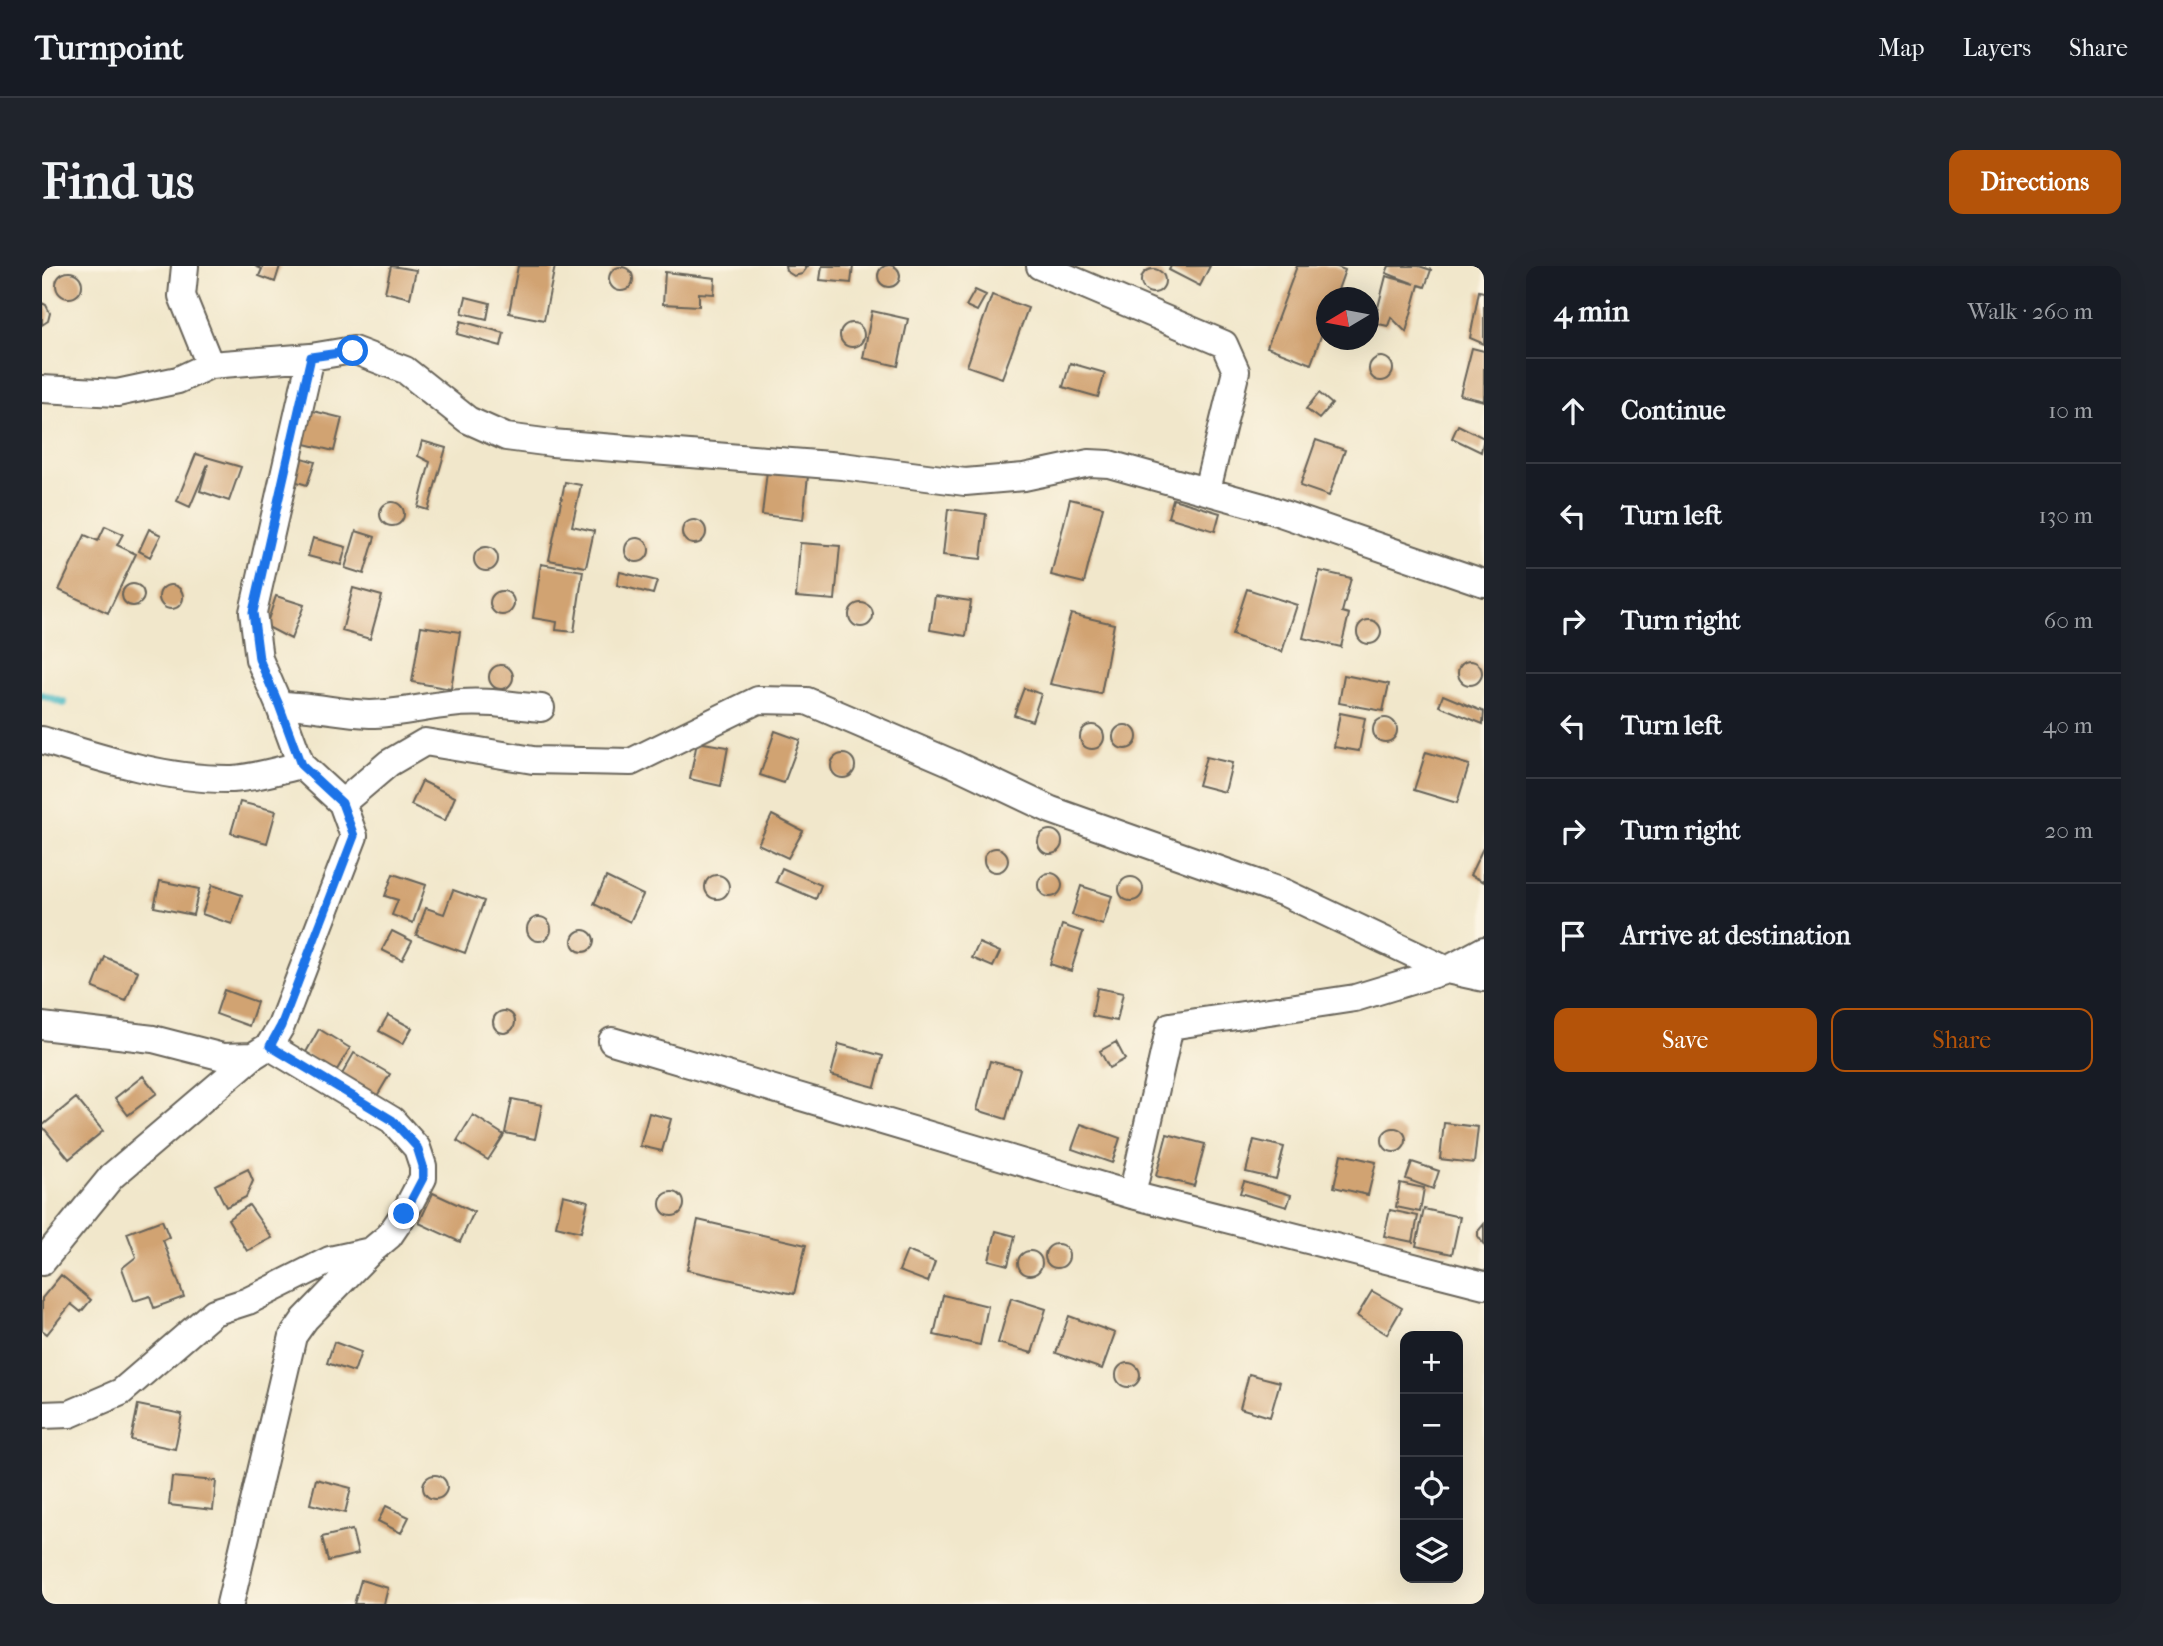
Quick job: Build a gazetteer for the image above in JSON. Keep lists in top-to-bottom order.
{
  "north": "left",
  "page": {
    "header": "Turnpoint",
    "nav": ["Map", "Layers", "Share"],
    "buttons": [
      "Directions",
      ["Save", "Share"]
    ],
    "title": "Find us",
    "heading": ["4 min", "Walk · 260 m"],
    "list": [
      ["Continue", "10 m"],
      ["Turn left", "130 m"],
      ["Turn right", "60 m"],
      ["Turn left", "40 m"],
      ["Turn right", "20 m"],
      "Arrive at destination"
    ],
    "map_buttons": ["+", "−"]
  }
}
